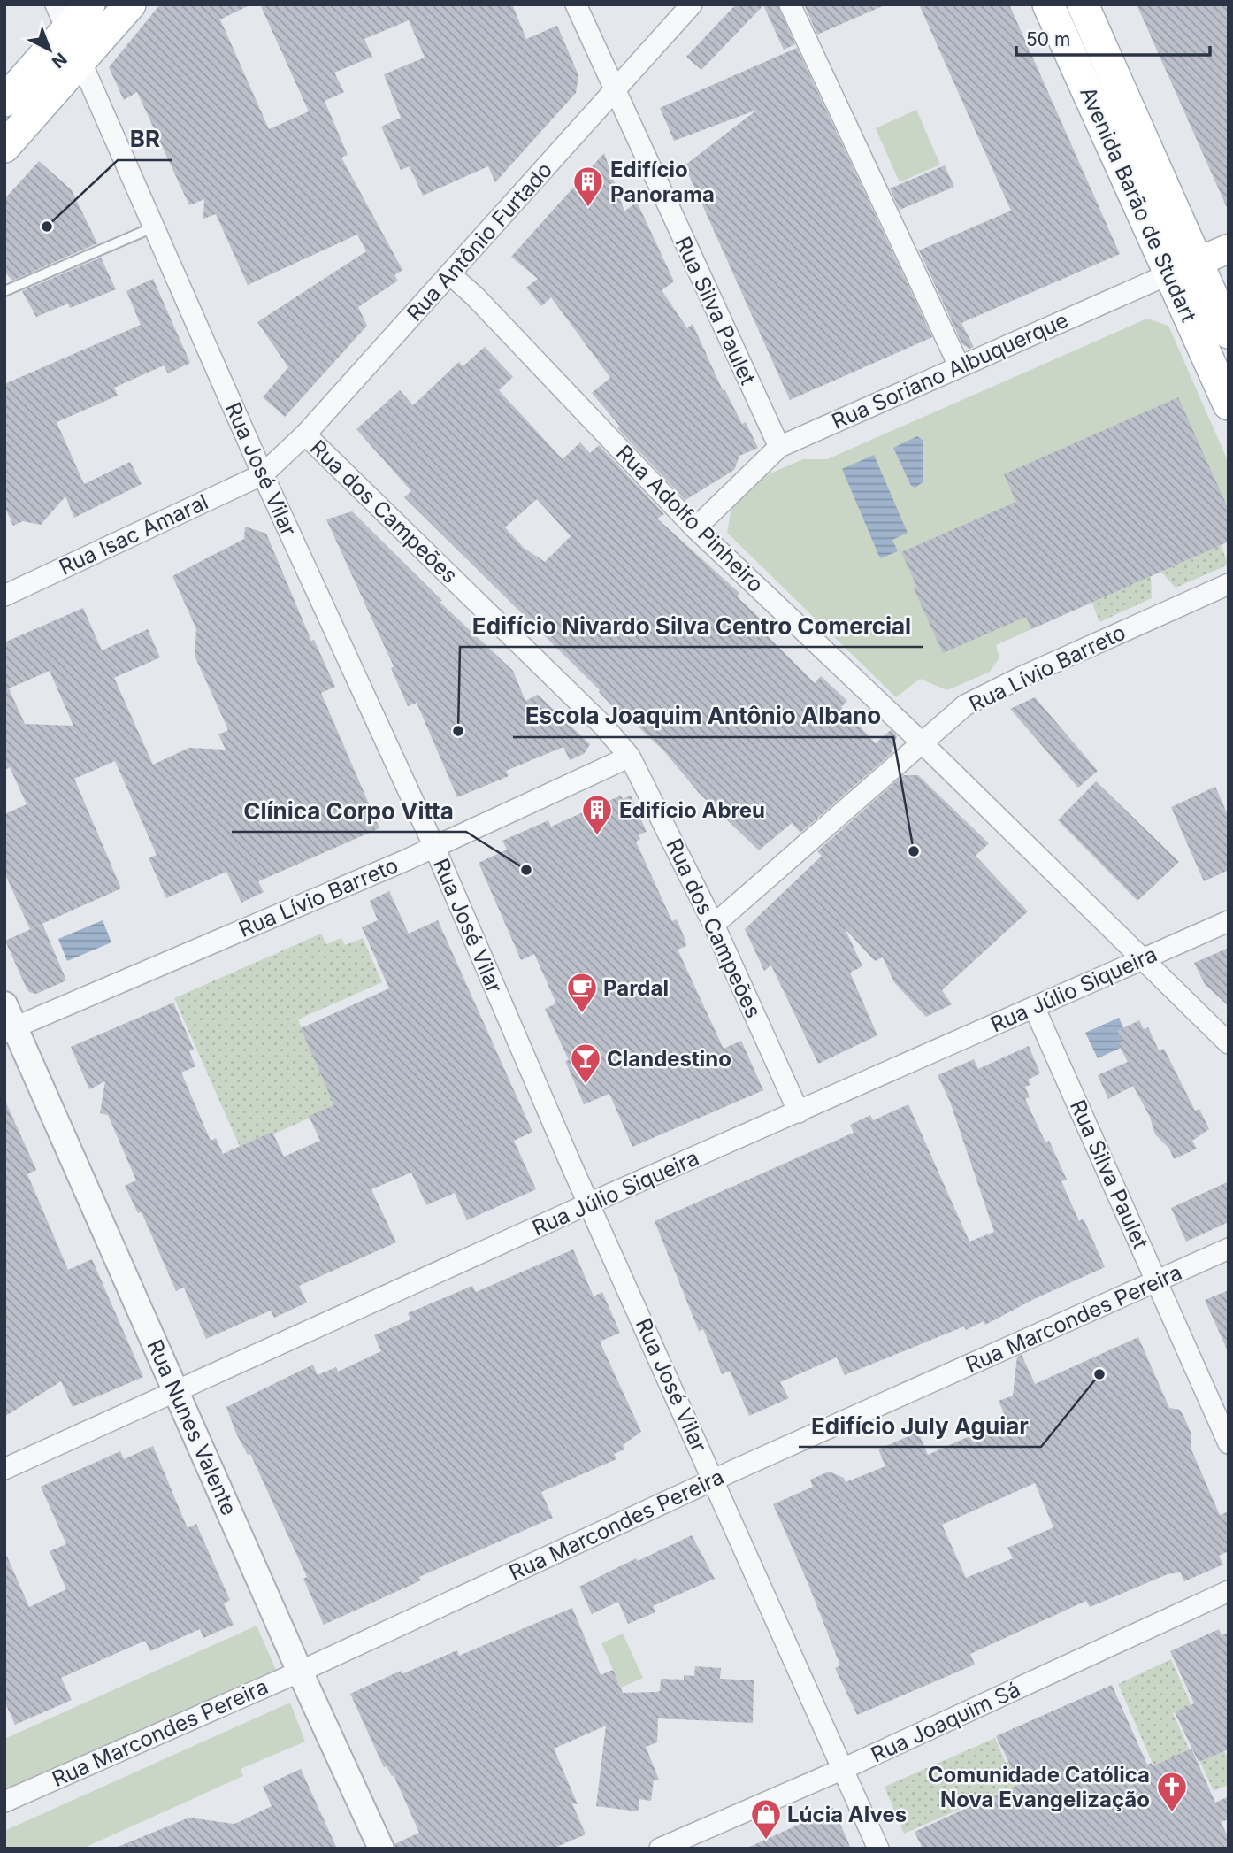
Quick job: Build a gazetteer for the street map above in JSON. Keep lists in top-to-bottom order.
{
  "streets": {
    "main road": ["Avenida Barão de Studart", "Rua Soriano Albuquerque"],
    "street": [
      "Rua Antônio Furtado",
      "Rua Silva Paulet",
      "Rua José Vilar",
      "Rua dos Campeões",
      "Rua Adolfo Pinheiro",
      "Rua Isac Amaral",
      "Rua Lívio Barreto",
      "Rua Júlio Siqueira",
      "Rua Marcondes Pereira",
      "Rua Nunes Valente",
      "Rua Joaquim Sá"
    ]
  },
  "crossings": [
    ["Avenida Barão de Studart", "Rua Soriano Albuquerque"],
    ["Rua Antônio Furtado", "Rua Silva Paulet"],
    ["Rua Antônio Furtado", "Rua José Vilar"],
    ["Rua Antônio Furtado", "Rua dos Campeões"],
    ["Rua Antônio Furtado", "Rua Adolfo Pinheiro"],
    ["Rua Antônio Furtado", "Rua Isac Amaral"],
    ["Rua Silva Paulet", "Rua Soriano Albuquerque"],
    ["Rua Silva Paulet", "Rua Júlio Siqueira"],
    ["Rua Silva Paulet", "Rua Marcondes Pereira"],
    ["Rua Soriano Albuquerque", "Rua Adolfo Pinheiro"],
    ["Rua José Vilar", "Rua Isac Amaral"],
    ["Rua José Vilar", "Rua Lívio Barreto"],
    ["Rua José Vilar", "Rua Júlio Siqueira"],
    ["Rua José Vilar", "Rua Marcondes Pereira"],
    ["Rua José Vilar", "Rua Joaquim Sá"],
    ["Rua dos Campeões", "Rua Lívio Barreto"],
    ["Rua dos Campeões", "Rua Júlio Siqueira"],
    ["Rua Adolfo Pinheiro", "Rua Lívio Barreto"],
    ["Rua Adolfo Pinheiro", "Rua Júlio Siqueira"],
    ["Rua Lívio Barreto", "Rua Nunes Valente"],
    ["Rua Júlio Siqueira", "Rua Nunes Valente"],
    ["Rua Marcondes Pereira", "Rua Nunes Valente"]
  ],
  "places": {
    "building": ["Edifício Panorama", "Edifício Abreu"],
    "other": [
      "BR",
      "Edifício Nivardo Silva Centro Comercial",
      "Escola Joaquim Antônio Albano",
      "Clínica Corpo Vitta",
      "Edifício July Aguiar"
    ],
    "cafe": ["Pardal"],
    "bar": ["Clandestino"],
    "church": ["Comunidade Católica Nova Evangelização"],
    "shop": ["Lúcia Alves"]
  },
  "scale_bar": "50 m",
  "north": "bottom right"
}
